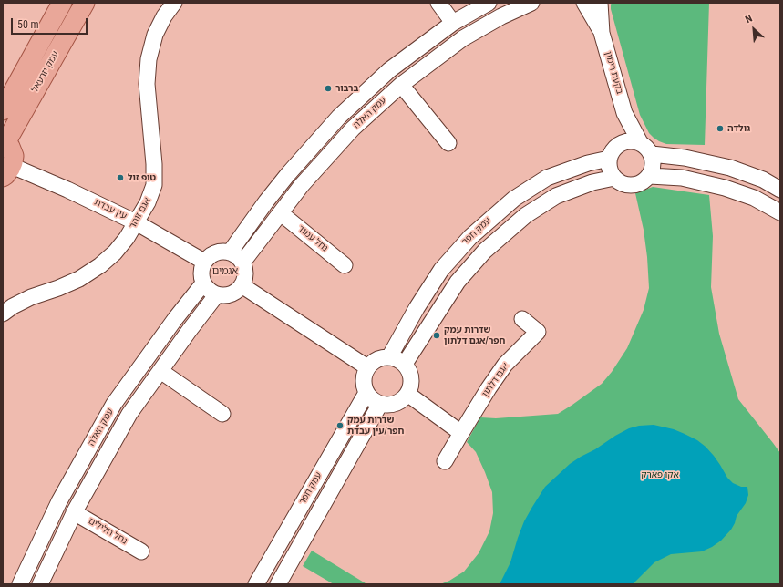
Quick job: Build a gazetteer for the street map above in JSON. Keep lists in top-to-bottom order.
{
  "streets": {
    "main road": ["עמק יזרעאל"],
    "street": [
      "בקעת רימון",
      "עמק האלה",
      "עין עבדת",
      "אגם זוהר",
      "עמק חפר",
      "נחל עמוד",
      "אגם דלתון",
      "נחל חלילים"
    ]
  },
  "crossings": [
    ["בקעת רימון", "עמק חפר"],
    ["עמק האלה", "עין עבדת"],
    ["עמק האלה", "נחל עמוד"],
    ["עמק האלה", "נחל חלילים"],
    ["עין עבדת", "אגם זוהר"]
  ],
  "districts": ["אגמים"],
  "parks": ["אקו פארק"],
  "places": [
    "ברבור",
    "גולדה",
    "טופ זול",
    "שדרות עמק חפר/אגם דלתון",
    "שדרות עמק חפר/עין עבדת"
  ],
  "scale_bar": "50 m",
  "north": "top left"
}
